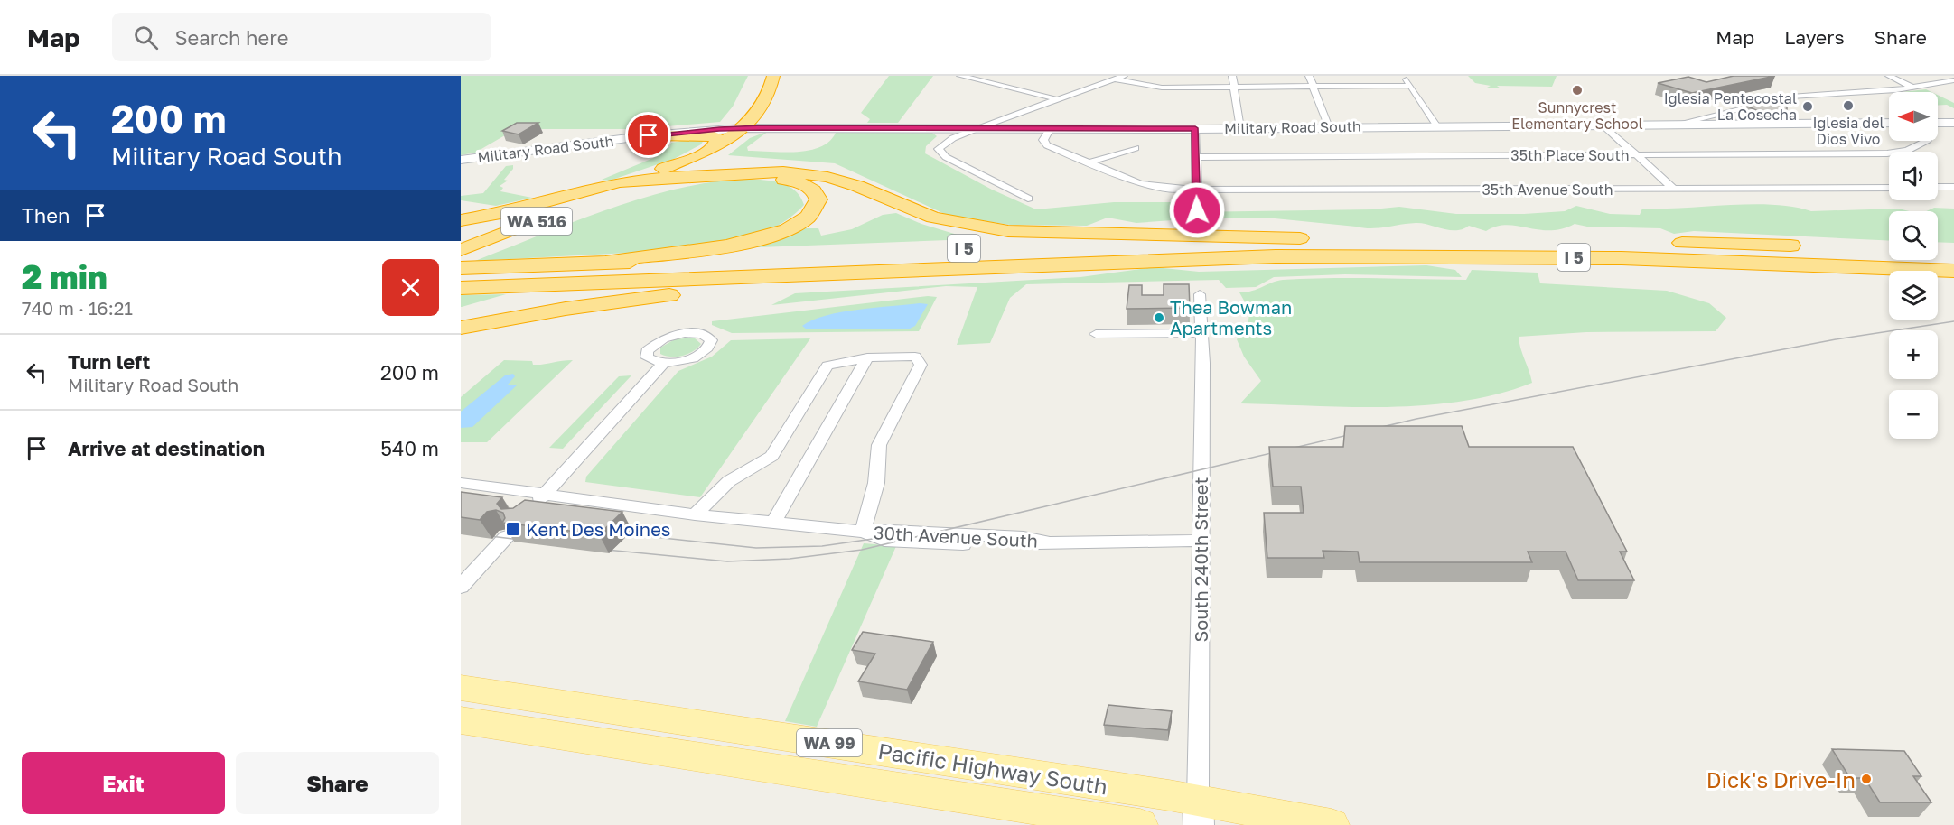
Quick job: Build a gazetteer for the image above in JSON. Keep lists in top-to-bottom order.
{
  "streets": {
    "highway": ["WA 516", "I 5"],
    "main road": ["Military Road South", "WA 99", "Pacific Highway South"],
    "street": [
      "35th Place South",
      "35th Avenue South",
      "30th Avenue South",
      "South 240th Street"
    ]
  },
  "crossings": [
    ["Military Road South", "WA 516"],
    ["30th Avenue South", "South 240th Street"],
    ["South 240th Street", "Pacific Highway South"]
  ],
  "places": {
    "other": [
      "Sunnycrest Elementary School",
      "Iglesia del Dios Vivo",
      "Iglesia Pentecostal La Cosecha",
      "Thea Bowman Apartments",
      "Dick's Drive-In"
    ],
    "transit": ["Kent Des Moines"]
  },
  "north": "left",
  "page": {
    "header": "Map",
    "search": "Search here",
    "nav": ["Map", "Layers", "Share"],
    "turn": ["200 m", "Military Road South"],
    "map_buttons": ["+", "−"],
    "then": "Then",
    "heading": ["2 min", "740 m · 16:21"],
    "list": [
      {
        "name": "Turn left",
        "note": "Military Road South",
        "value": "200 m"
      },
      {
        "name": "Arrive at destination",
        "value": "540 m"
      }
    ],
    "buttons": ["Exit", "Share"]
  }
}
